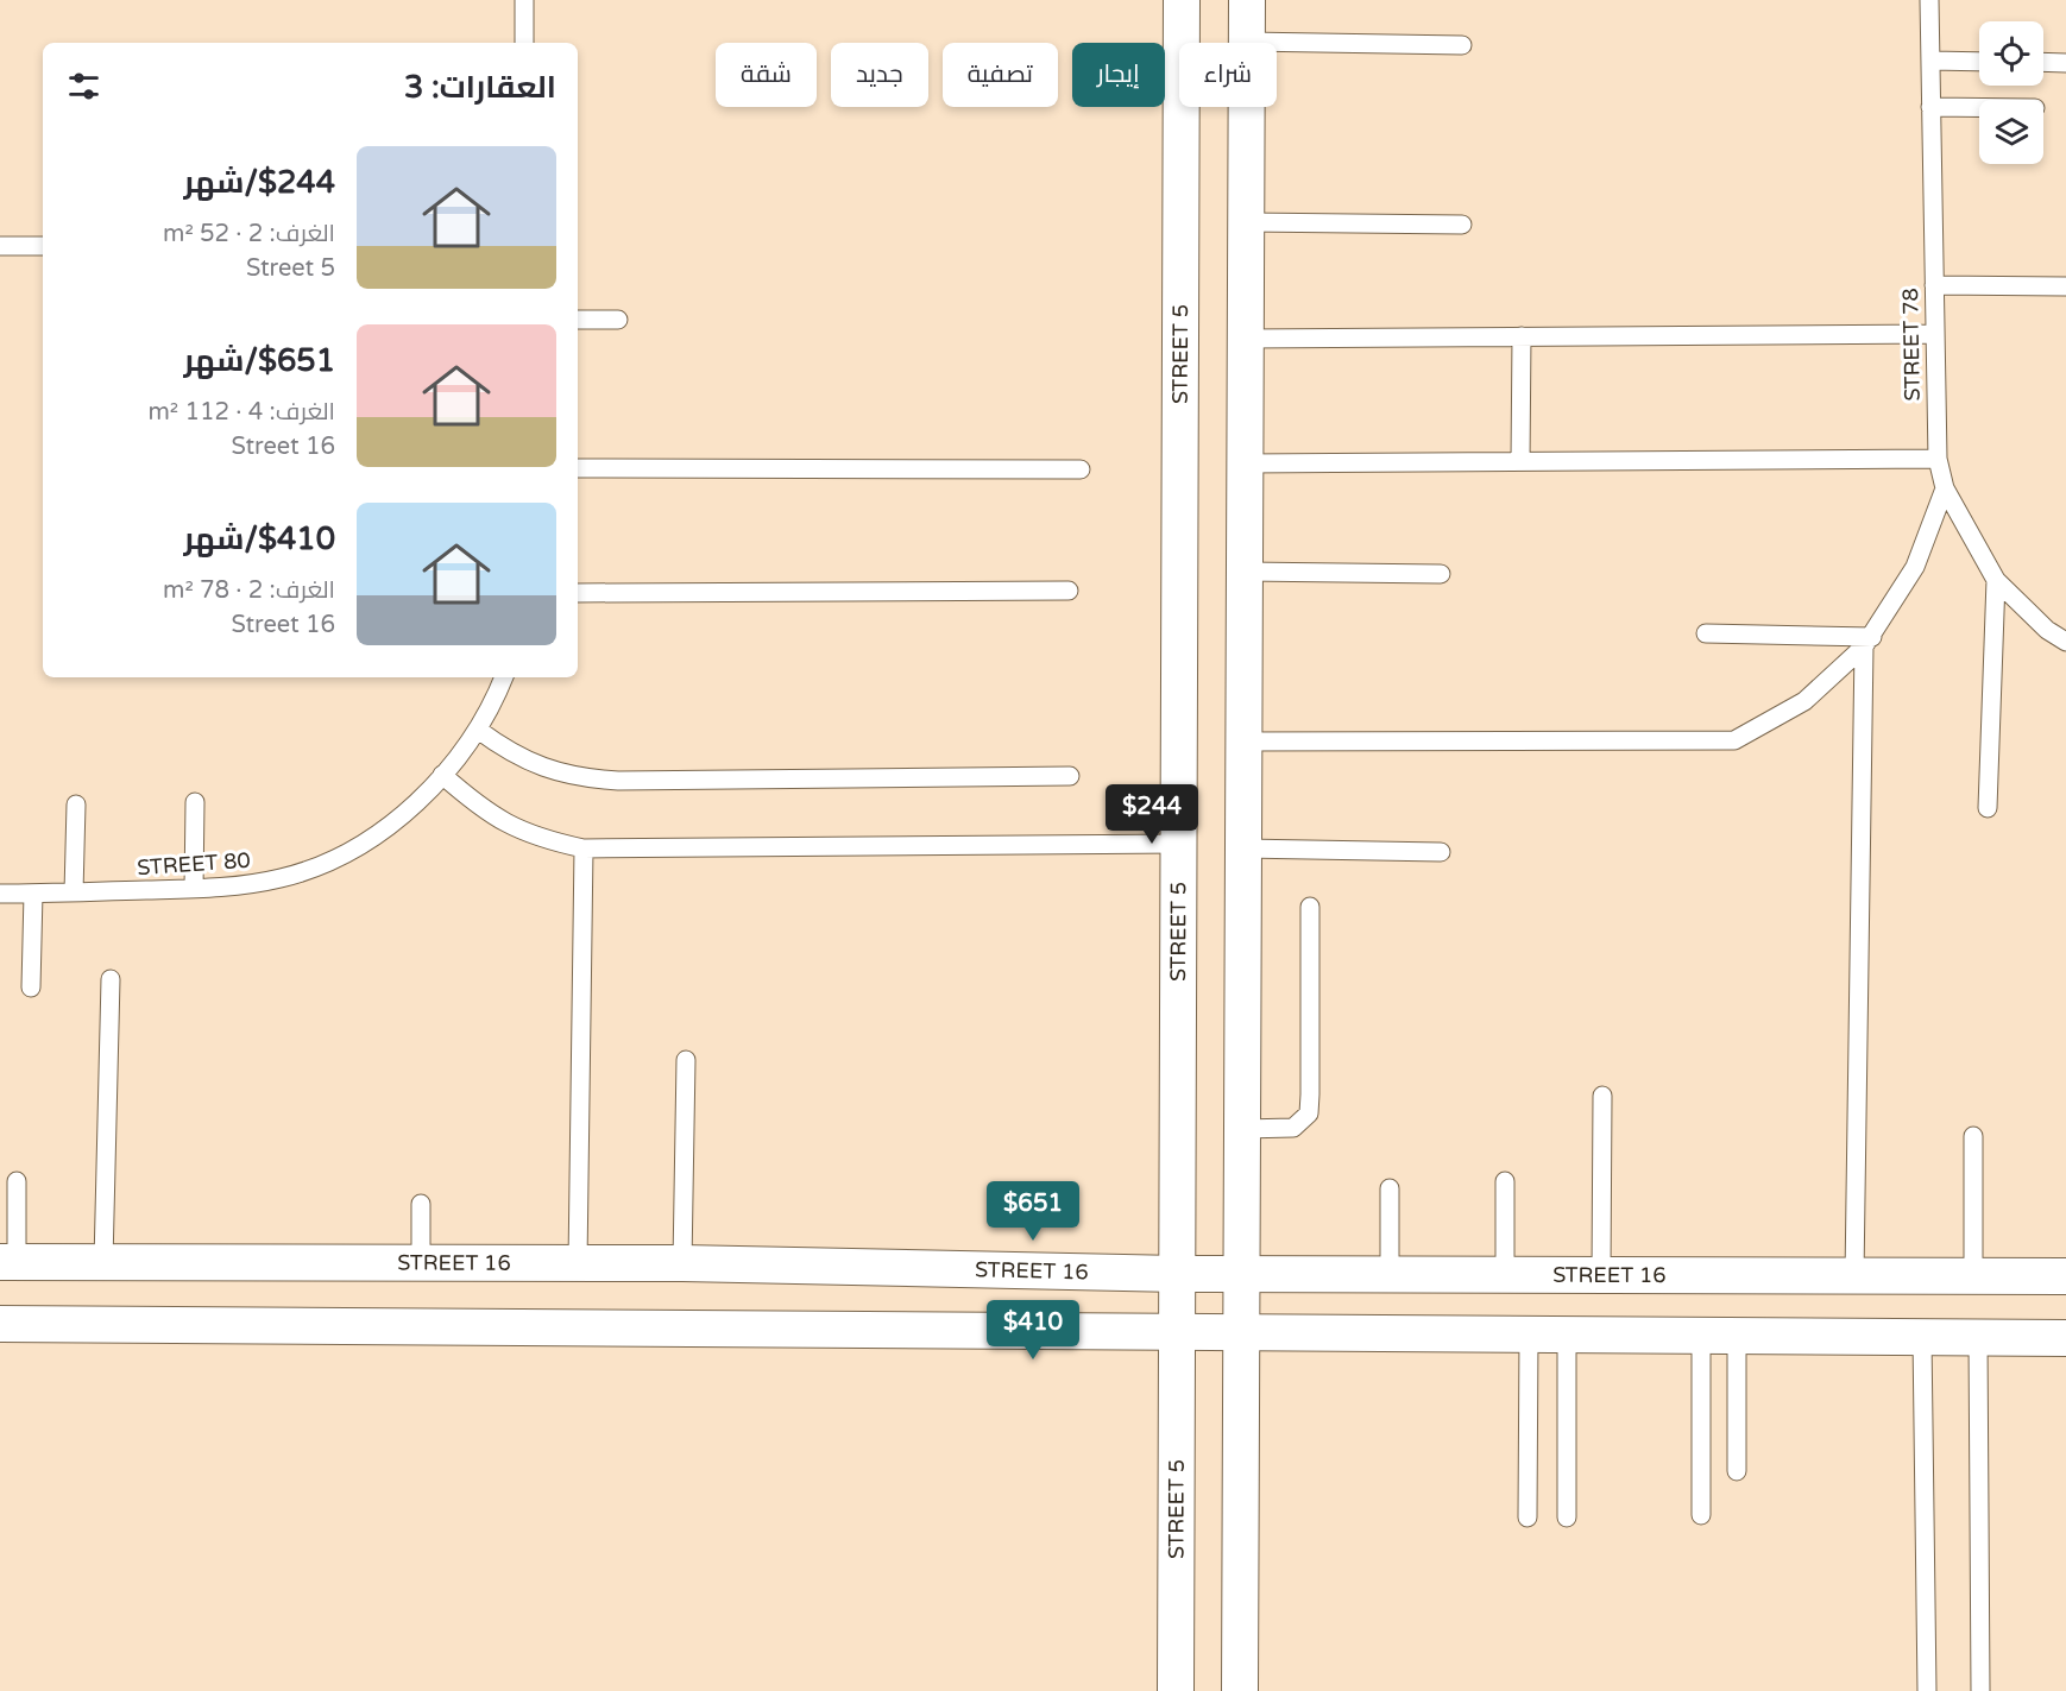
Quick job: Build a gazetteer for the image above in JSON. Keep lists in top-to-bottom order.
{
  "streets": {
    "street": ["STREET 5", "STREET 16"],
    "lane": ["STREET 78", "STREET 80"]
  },
  "crossings": [
    ["STREET 5", "STREET 16"]
  ],
  "page": {
    "chip": [
      "شراء",
      "إيجار",
      "تصفية",
      "جديد",
      "شقة"
    ],
    "heading": "العقارات: 3",
    "list": [
      {
        "name": "$244/شهر",
        "note": "الغرف: 2 · 52 m² · Street 5"
      },
      {
        "name": "$651/شهر",
        "note": "الغرف: 4 · 112 m² · Street 16"
      },
      {
        "name": "$410/شهر",
        "note": "الغرف: 2 · 78 m² · Street 16"
      }
    ],
    "price": ["$244", "$651", "$410"]
  }
}
